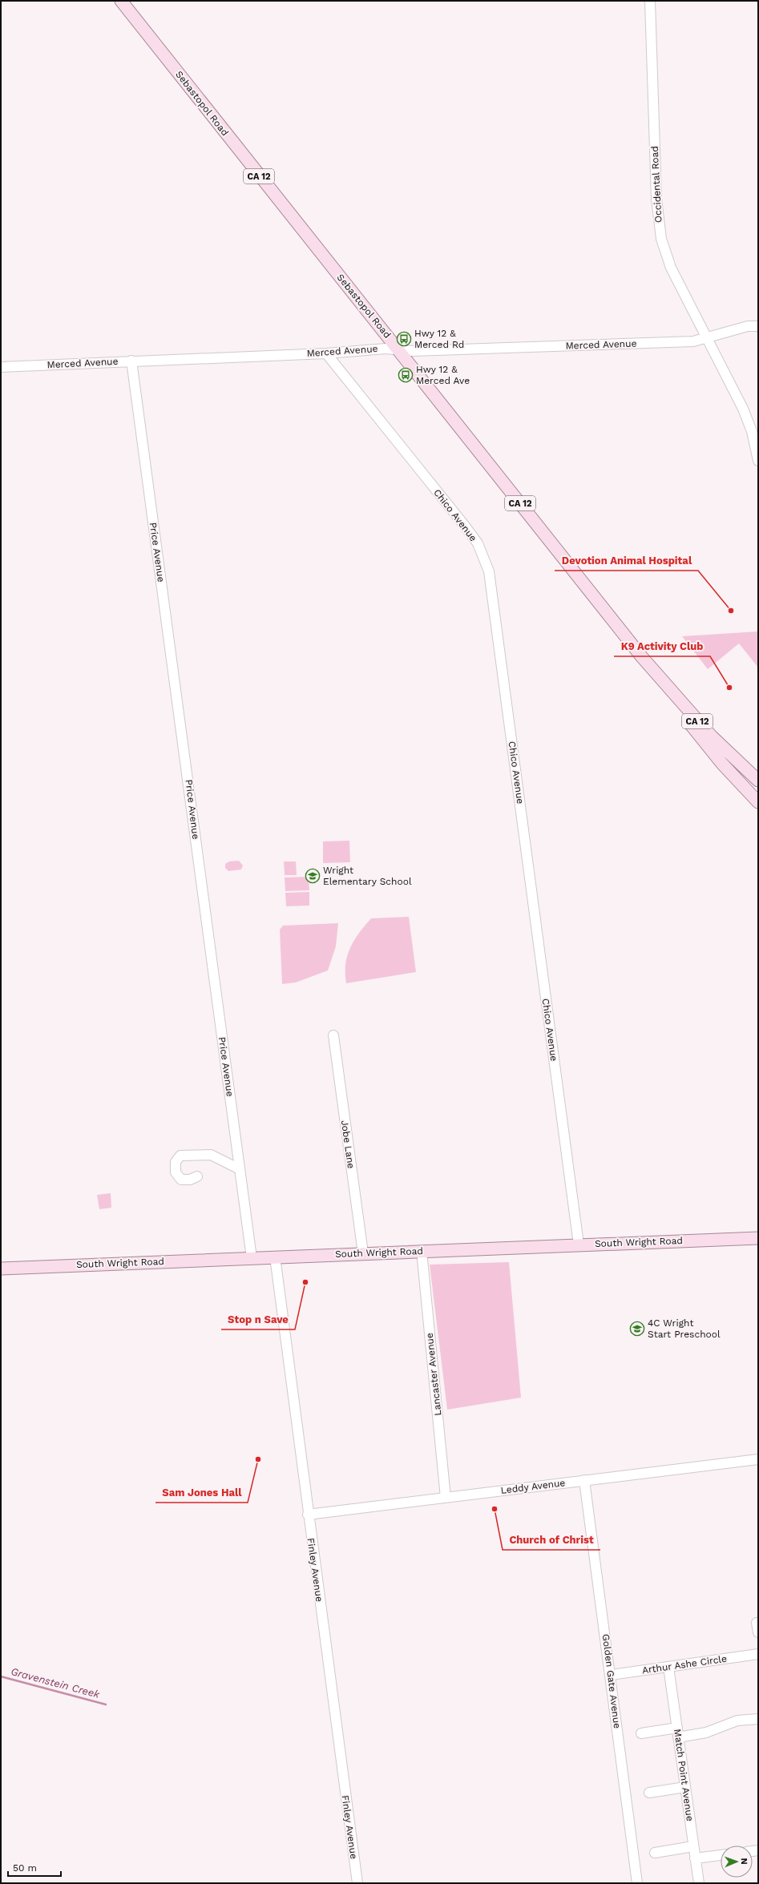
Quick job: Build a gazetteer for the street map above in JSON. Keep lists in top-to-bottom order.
{
  "streets": {
    "main road": ["Sebastopol Road", "CA 12", "South Wright Road"],
    "street": [
      "Occidental Road",
      "Merced Avenue",
      "Chico Avenue",
      "Price Avenue",
      "Jobe Lane",
      "Lancaster Avenue",
      "Leddy Avenue",
      "Finley Avenue",
      "Arthur Ashe Circle",
      "Golden Gate Avenue",
      "Match Point Avenue"
    ]
  },
  "crossings": [
    ["Sebastopol Road", "Merced Avenue"],
    ["Occidental Road", "Merced Avenue"],
    ["Merced Avenue", "Chico Avenue"],
    ["Merced Avenue", "Price Avenue"],
    ["Chico Avenue", "South Wright Road"],
    ["Price Avenue", "South Wright Road"],
    ["Jobe Lane", "South Wright Road"],
    ["South Wright Road", "Lancaster Avenue"],
    ["South Wright Road", "Finley Avenue"],
    ["Lancaster Avenue", "Leddy Avenue"],
    ["Leddy Avenue", "Finley Avenue"],
    ["Leddy Avenue", "Golden Gate Avenue"],
    ["Arthur Ashe Circle", "Golden Gate Avenue"],
    ["Arthur Ashe Circle", "Match Point Avenue"]
  ],
  "water": ["Gravenstein Creek"],
  "places": {
    "bus stop": ["Hwy 12 & Merced Rd", "Hwy 12 & Merced Ave"],
    "other": [
      "Devotion Animal Hospital",
      "K9 Activity Club",
      "Stop n Save",
      "Sam Jones Hall",
      "Church of Christ"
    ],
    "school or university": ["Wright Elementary School", "4C Wright Start Preschool"]
  },
  "scale_bar": "50 m",
  "north": "right"
}
